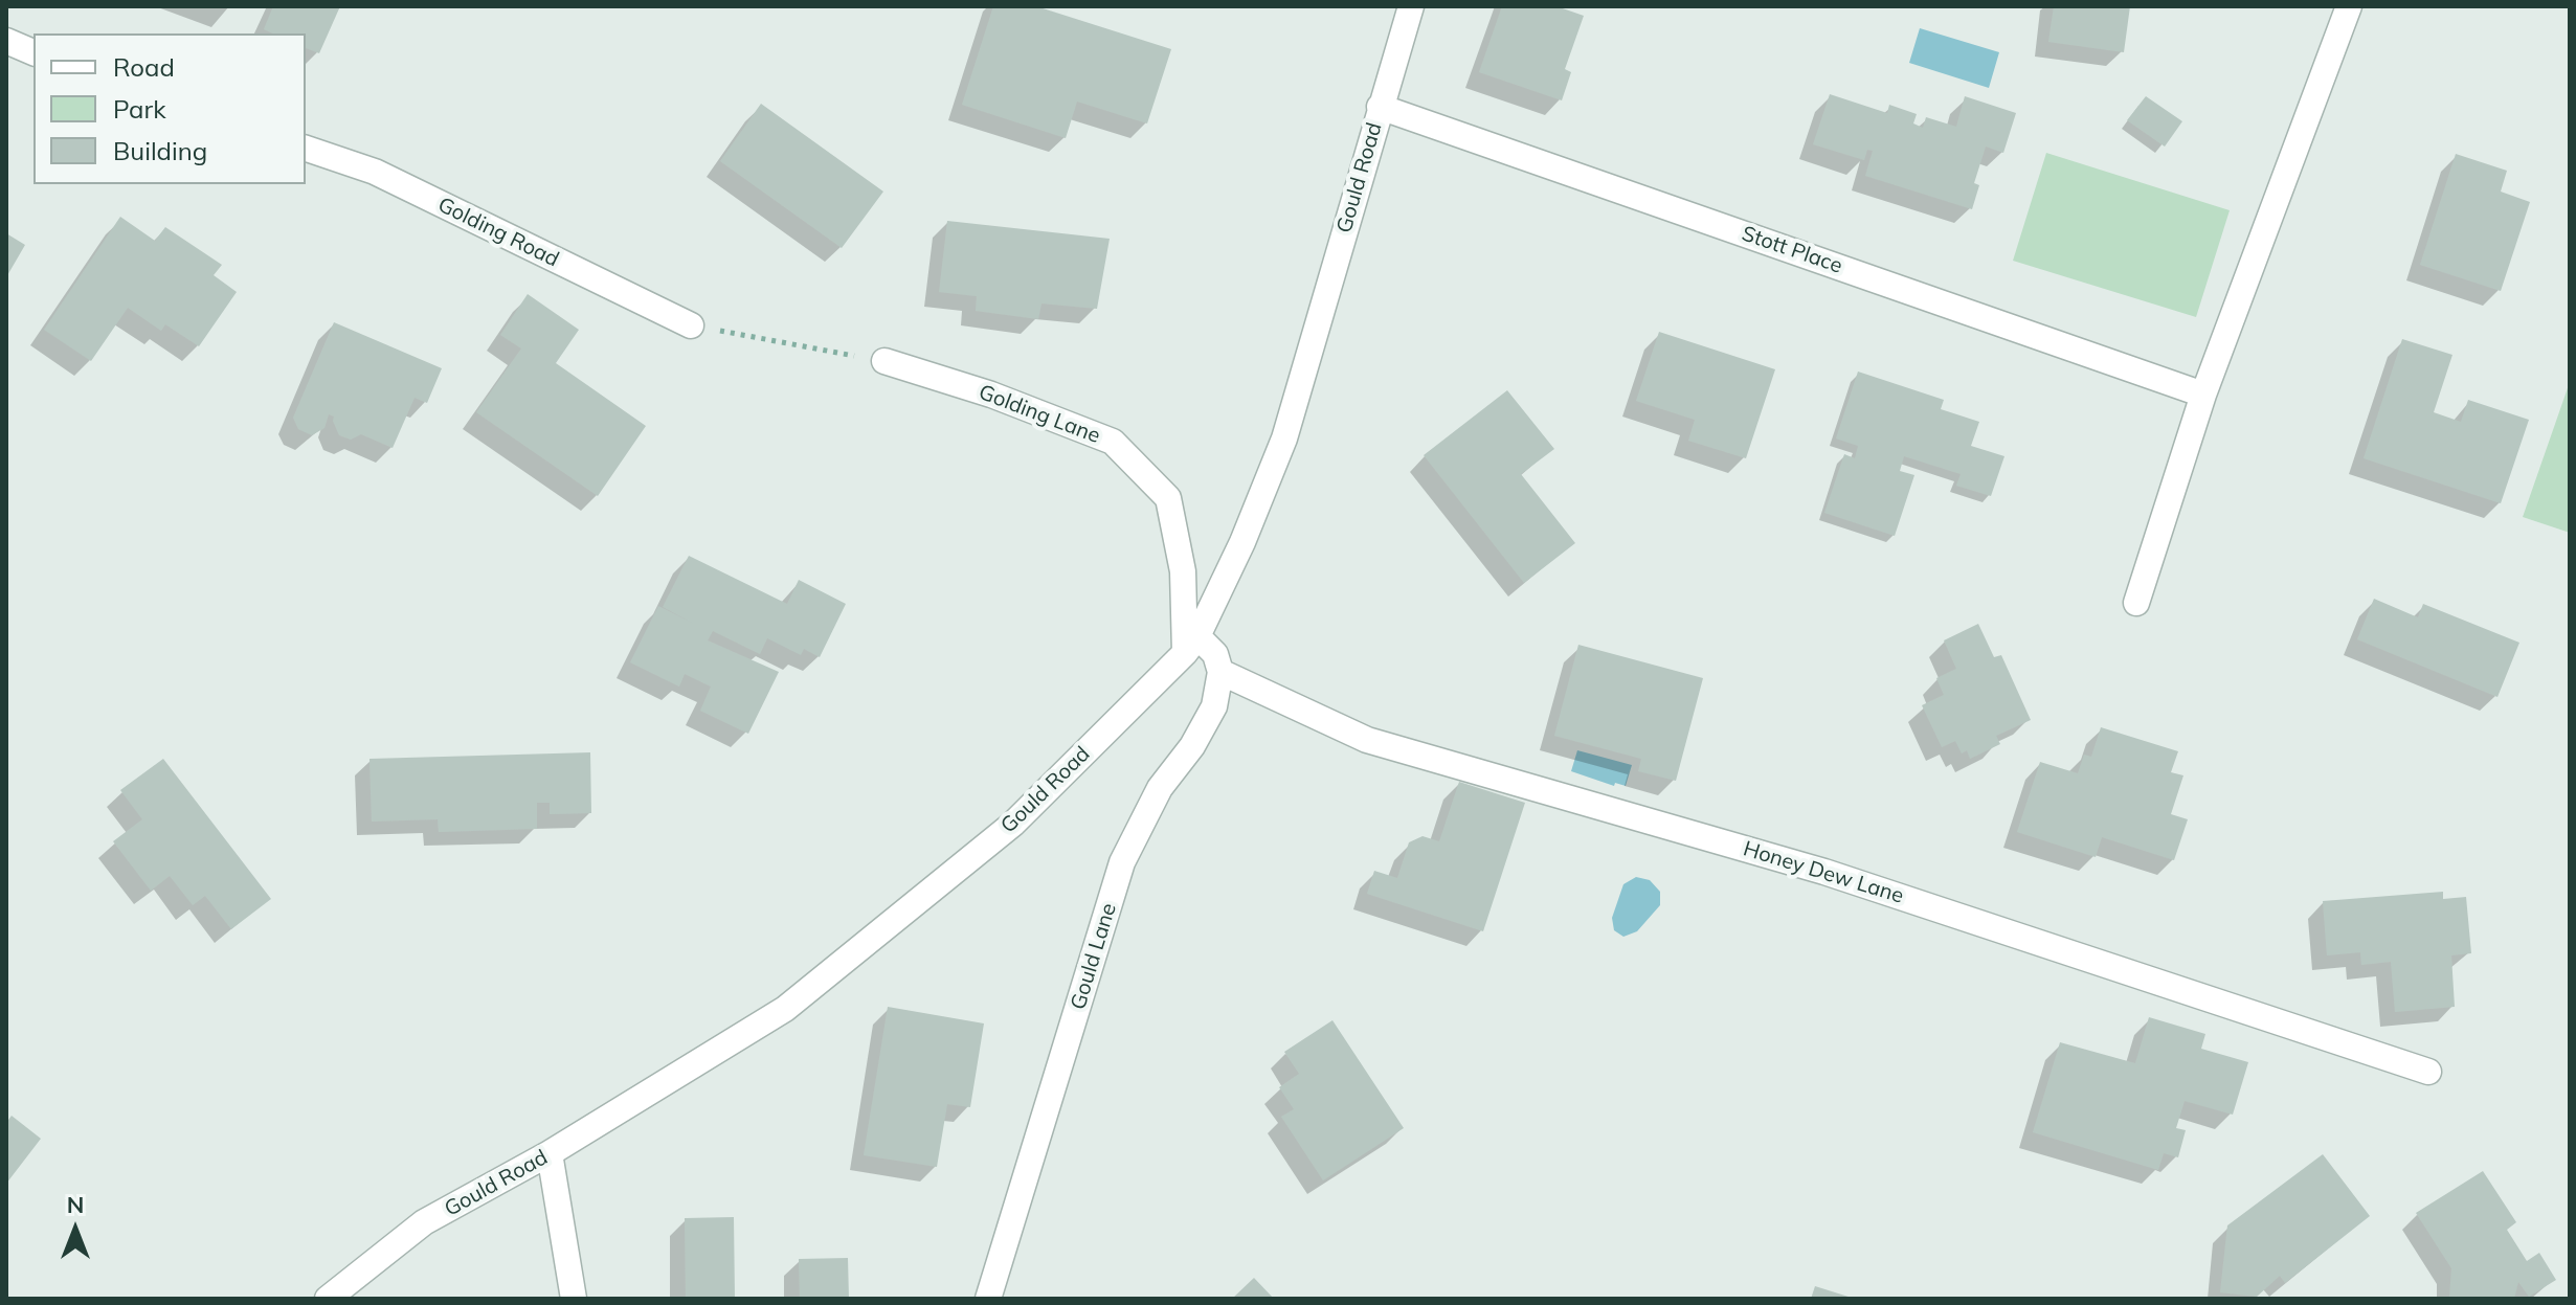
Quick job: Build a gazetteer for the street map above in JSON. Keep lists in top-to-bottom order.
{
  "streets": {
    "street": [
      "Gould Road",
      "Golding Road",
      "Stott Place",
      "Golding Lane",
      "Honey Dew Lane",
      "Gould Lane"
    ]
  },
  "crossings": [
    ["Gould Road", "Stott Place"],
    ["Gould Road", "Golding Lane"],
    ["Honey Dew Lane", "Gould Lane"]
  ],
  "legend": ["Road", "Park", "Building"],
  "north": "top"
}
